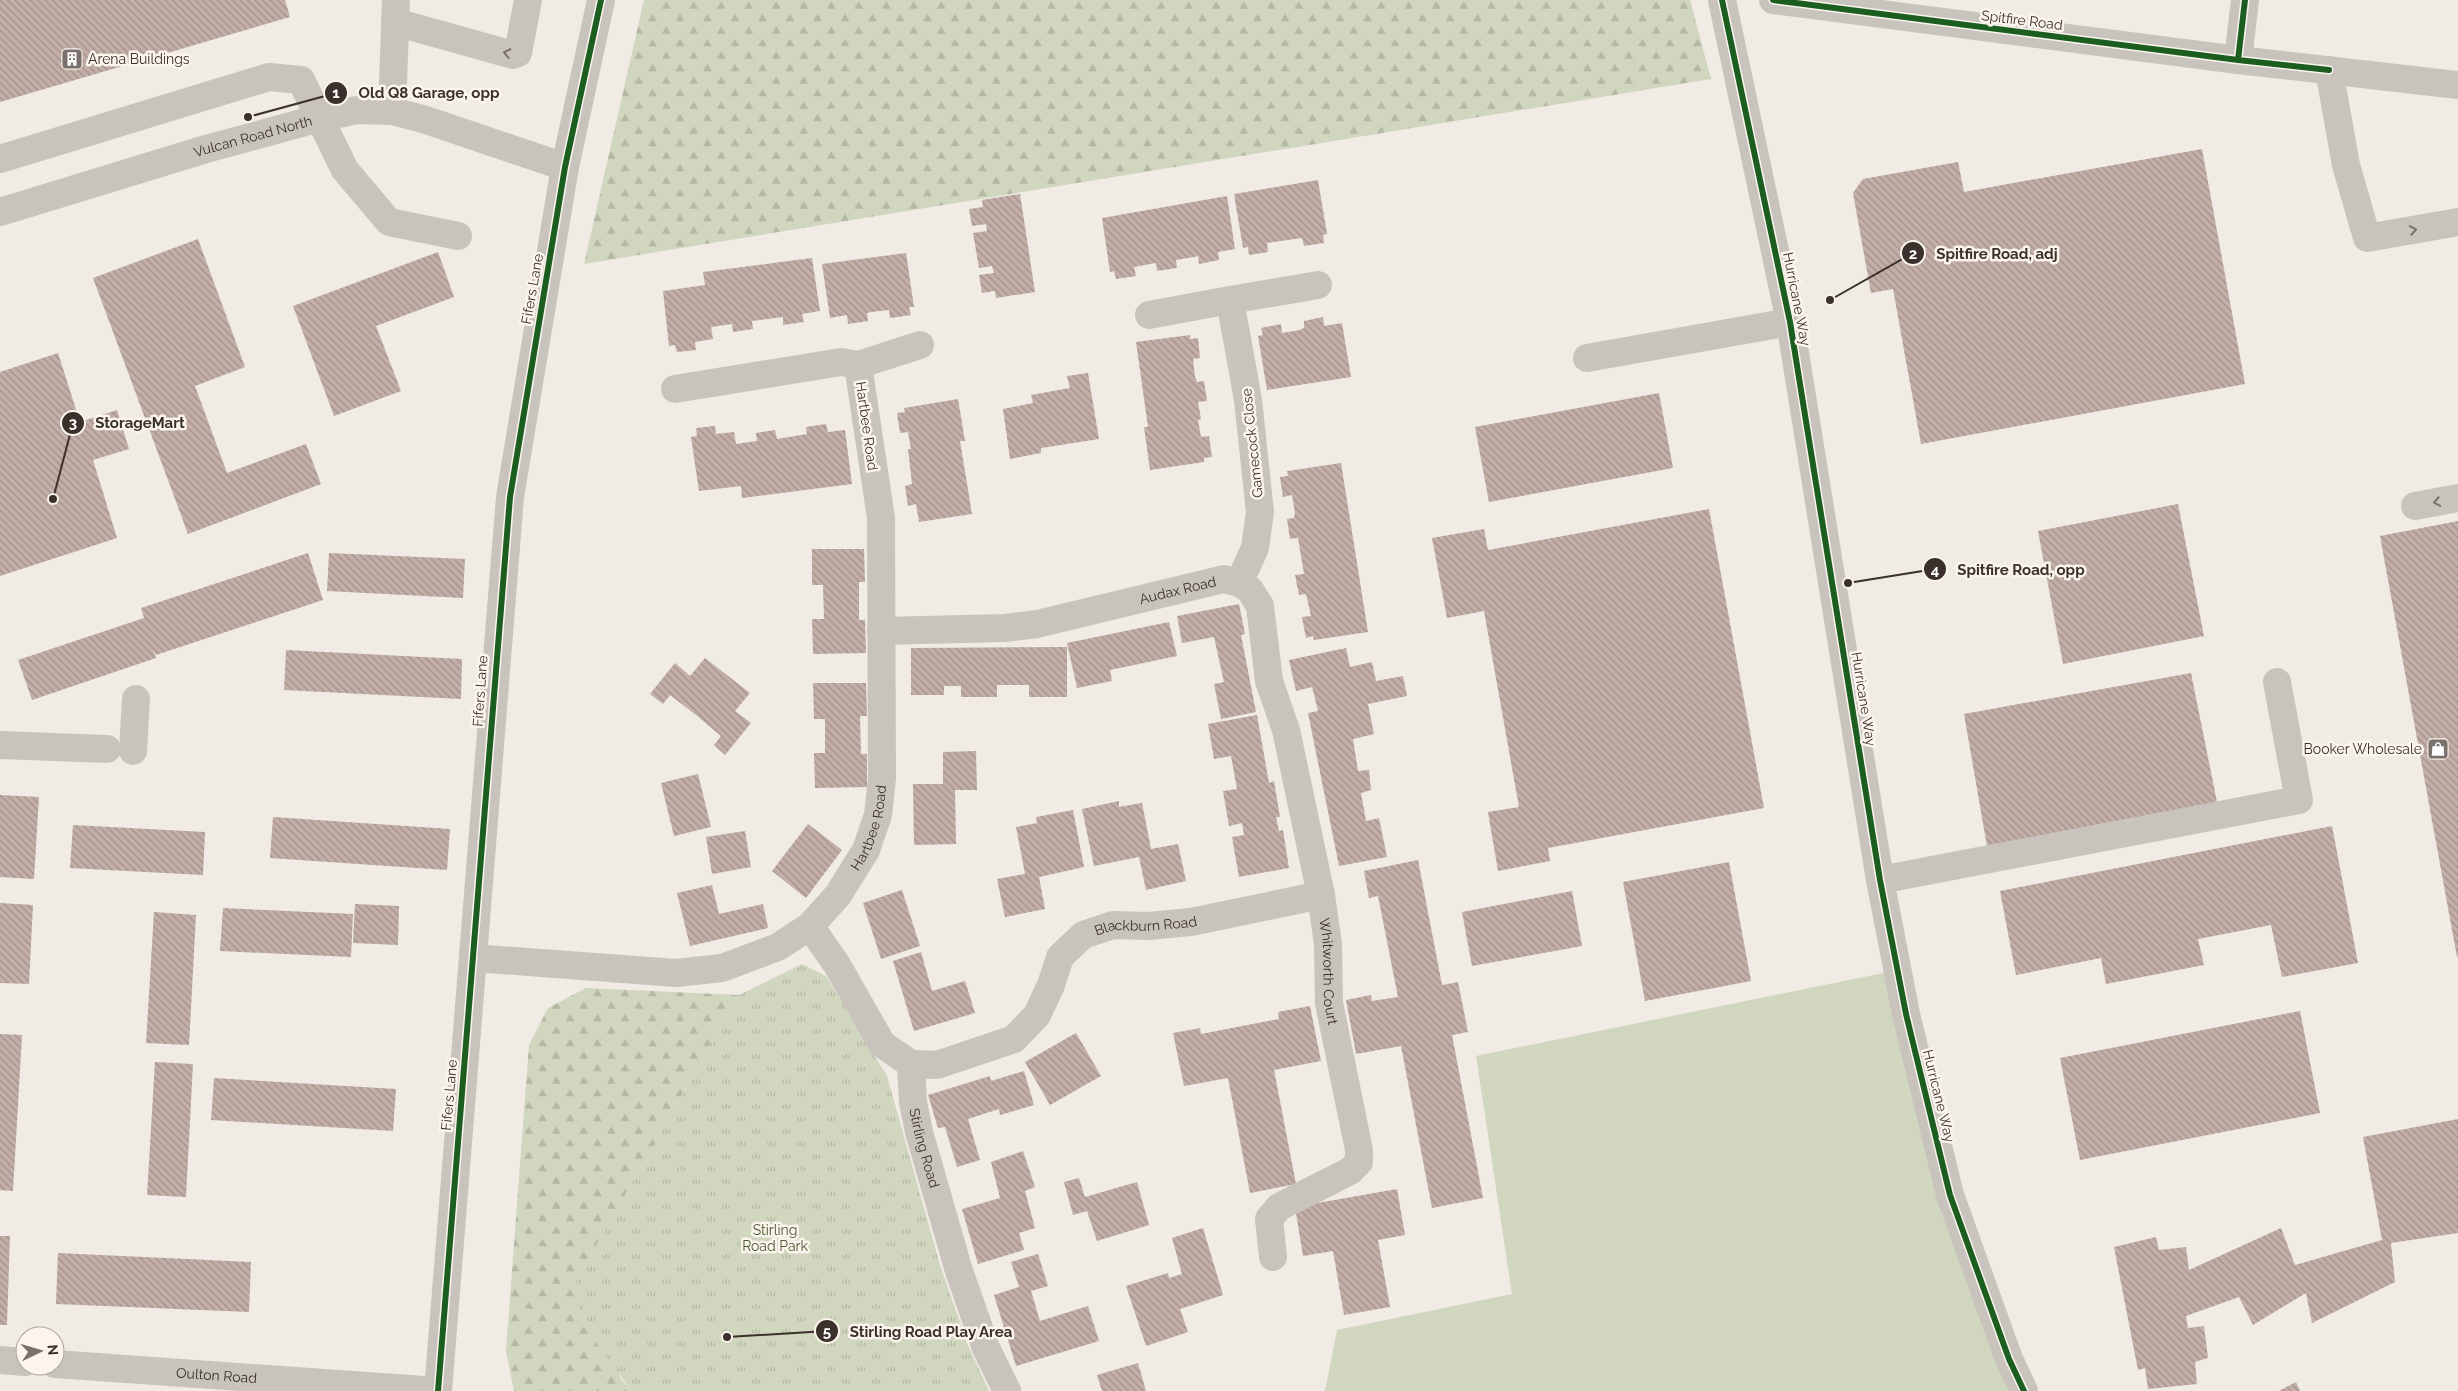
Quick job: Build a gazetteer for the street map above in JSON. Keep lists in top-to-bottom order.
{
  "streets": {
    "street": [
      "Spitfire Road",
      "Vulcan Road North",
      "Fifers Lane",
      "Hurricane Way",
      "Hartbee Road",
      "Gamecock Close",
      "Audax Road",
      "Blackburn Road",
      "Whitworth Court",
      "Stirling Road",
      "Oulton Road"
    ]
  },
  "crossings": [
    ["Vulcan Road North", "Fifers Lane"],
    ["Fifers Lane", "Hartbee Road"],
    ["Fifers Lane", "Oulton Road"],
    ["Hartbee Road", "Audax Road"],
    ["Gamecock Close", "Audax Road"],
    ["Blackburn Road", "Whitworth Court"],
    ["Blackburn Road", "Stirling Road"]
  ],
  "parks": ["Stirling Road Park"],
  "places": {
    "building": ["Arena Buildings"],
    "other": [
      "Old Q8 Garage, opp",
      "Spitfire Road, adj",
      "StorageMart",
      "Spitfire Road, opp",
      "Stirling Road Play Area"
    ],
    "shop": ["Booker Wholesale"]
  },
  "north": "right"
}
